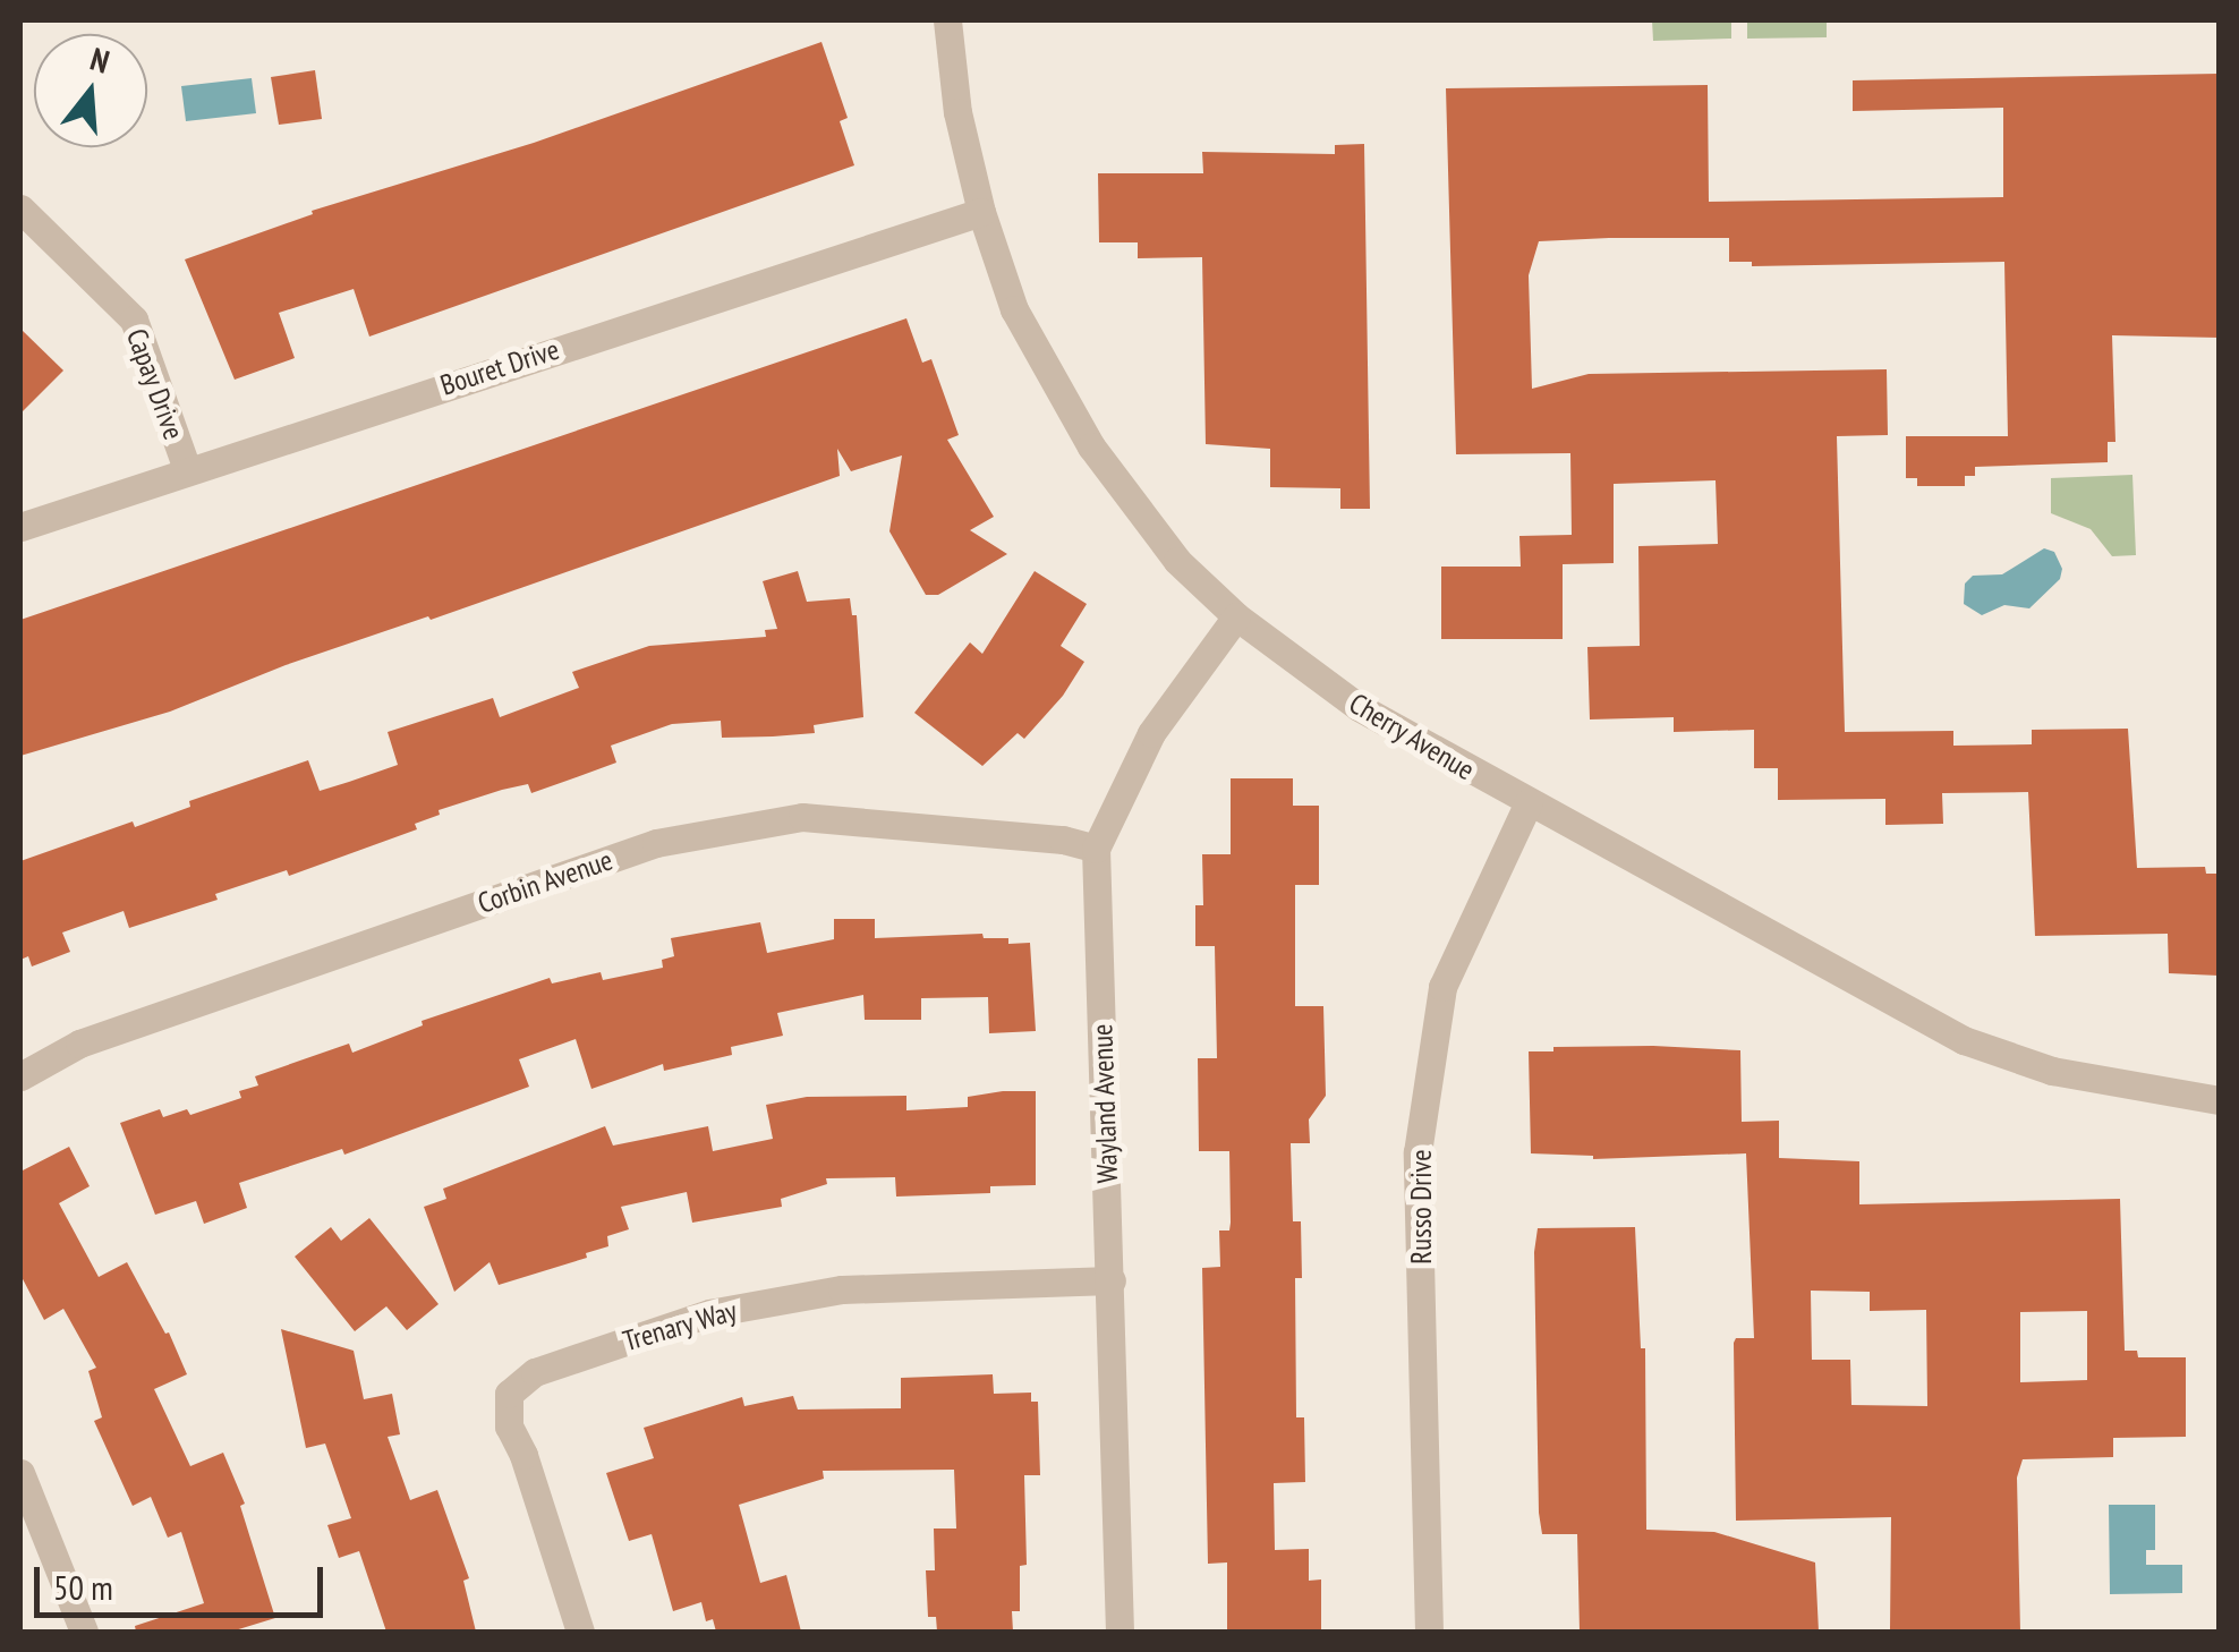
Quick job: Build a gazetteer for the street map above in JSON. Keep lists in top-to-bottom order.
{
  "streets": {
    "street": [
      "Bouret Drive",
      "Capay Drive",
      "Cherry Avenue",
      "Corbin Avenue",
      "Wayland Avenue",
      "Russo Drive",
      "Trenary Way"
    ]
  },
  "crossings": [
    ["Bouret Drive", "Capay Drive"],
    ["Bouret Drive", "Cherry Avenue"],
    ["Cherry Avenue", "Wayland Avenue"],
    ["Cherry Avenue", "Russo Drive"],
    ["Corbin Avenue", "Wayland Avenue"],
    ["Wayland Avenue", "Trenary Way"]
  ],
  "scale_bar": "50 m",
  "north": "top"
}
